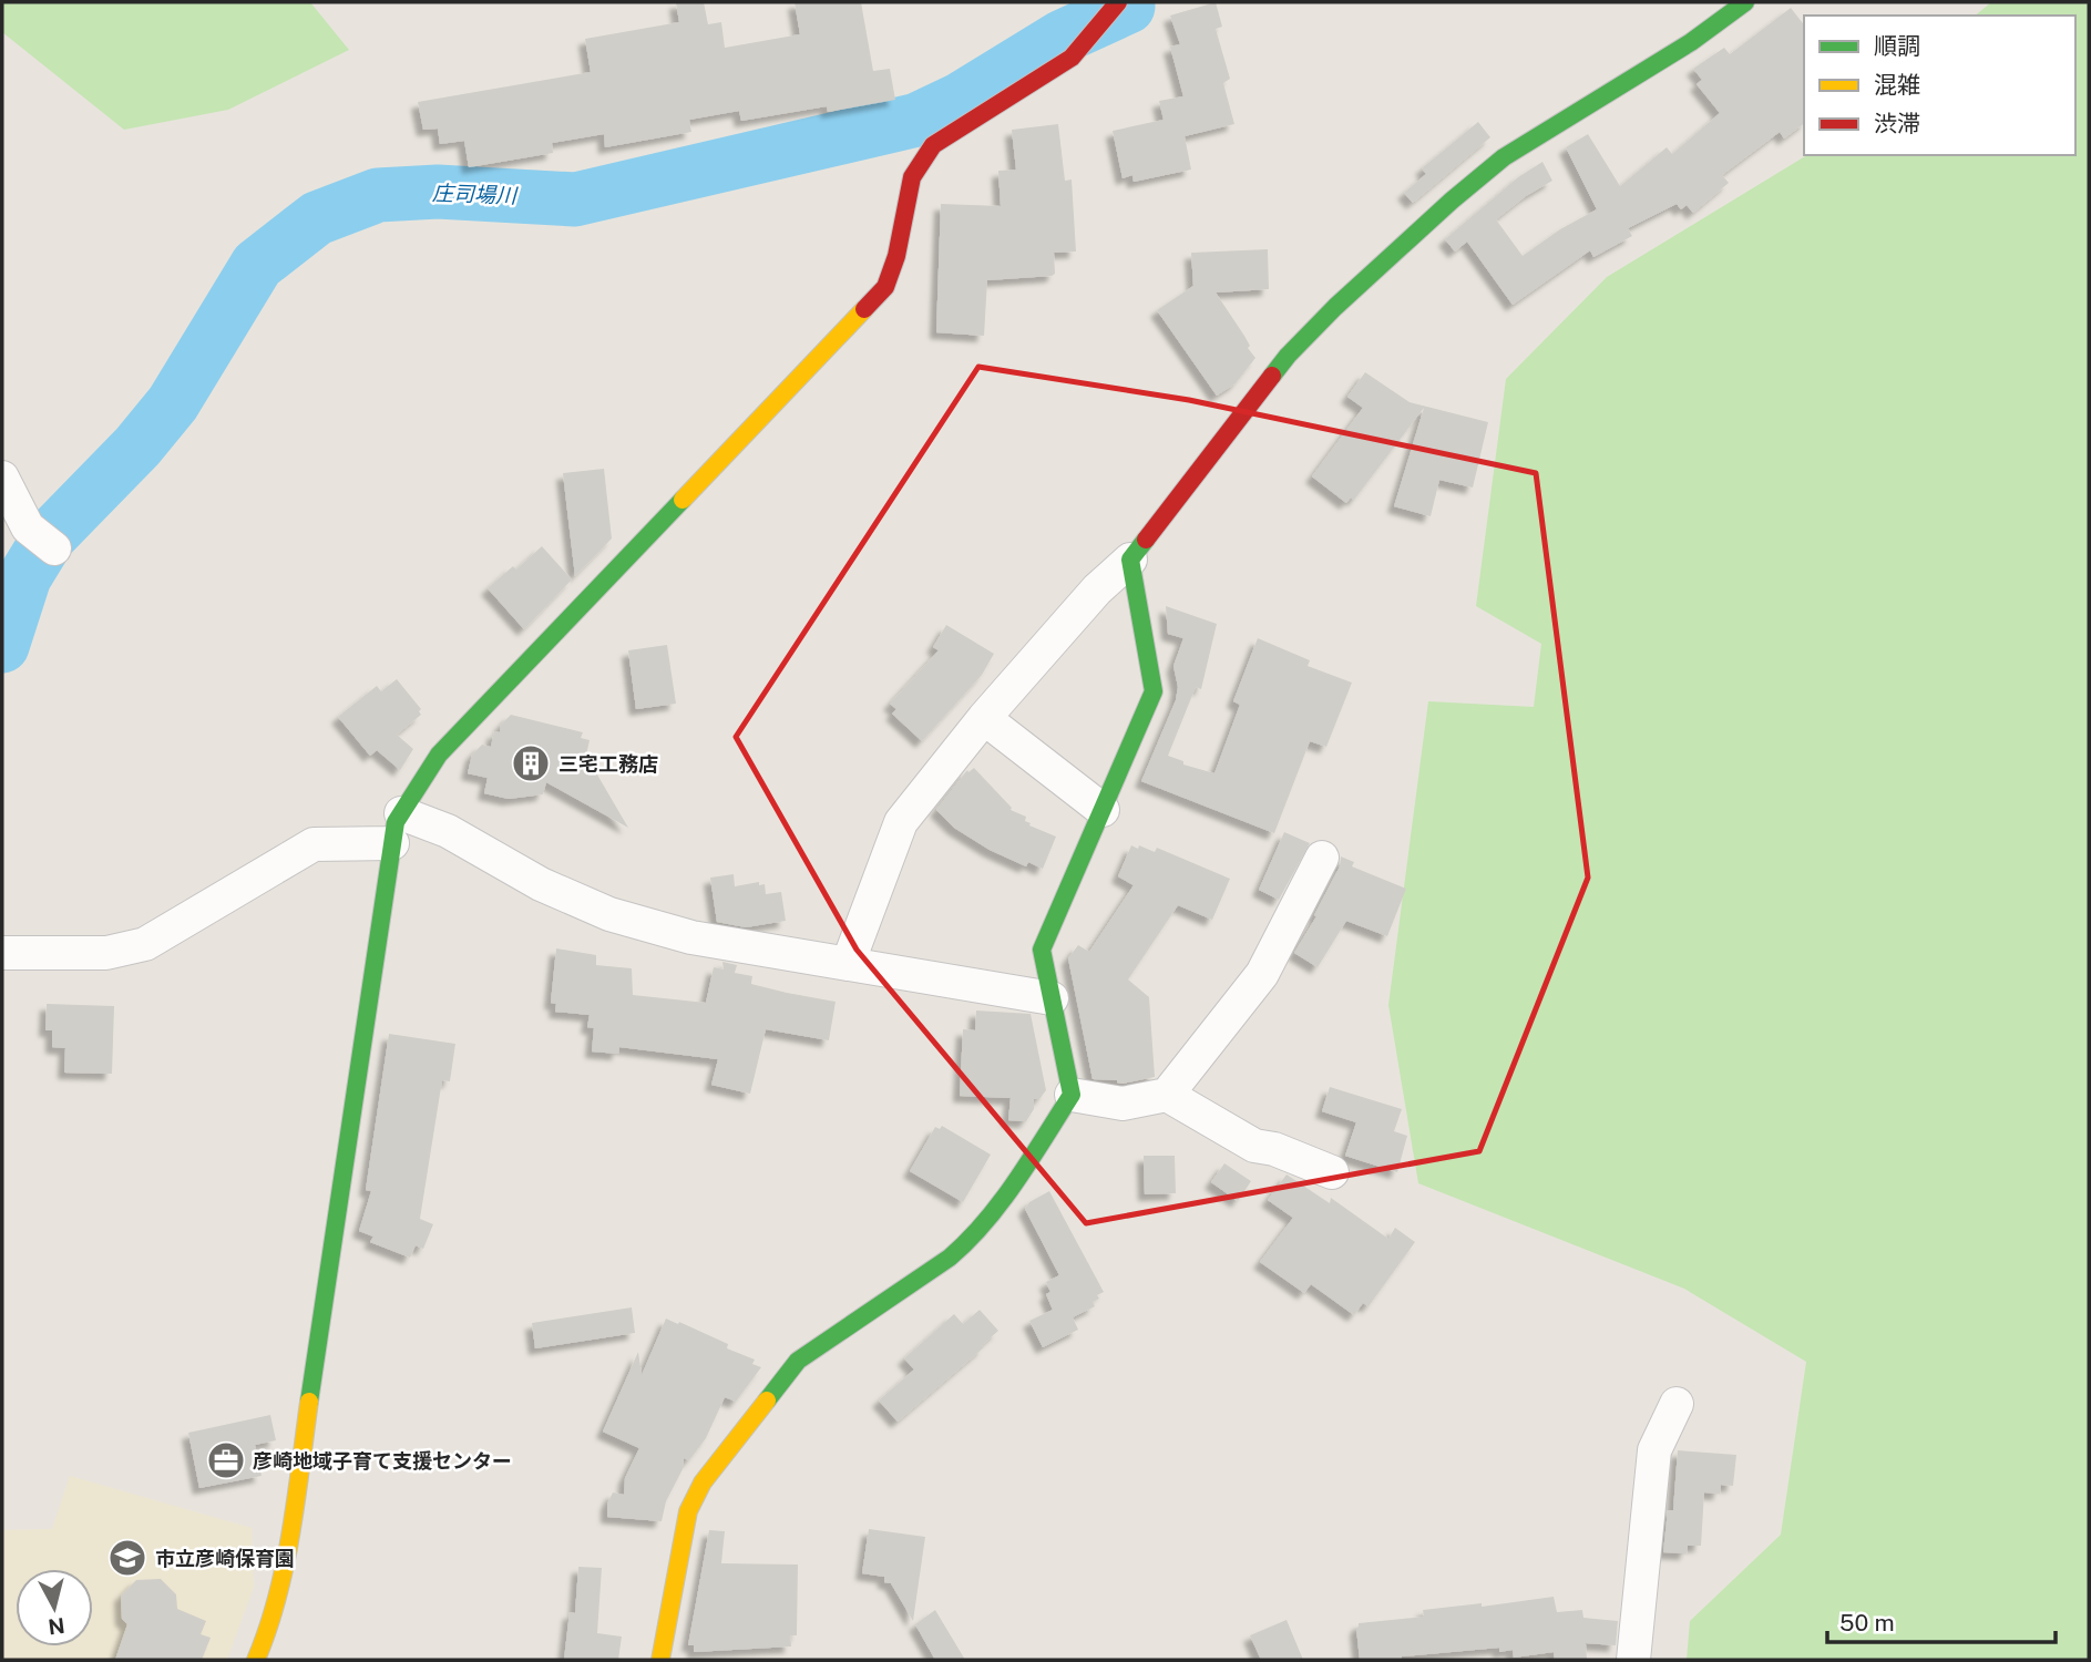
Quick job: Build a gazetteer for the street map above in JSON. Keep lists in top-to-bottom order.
{
  "water": ["庄司場川"],
  "places": {
    "building": ["三宅工務店"],
    "office": ["彦崎地域子育て支援センター"],
    "school or university": ["市立彦崎保育園"]
  },
  "legend": ["順調", "混雑", "渋滞"],
  "scale_bar": "50 m",
  "north": "bottom"
}
